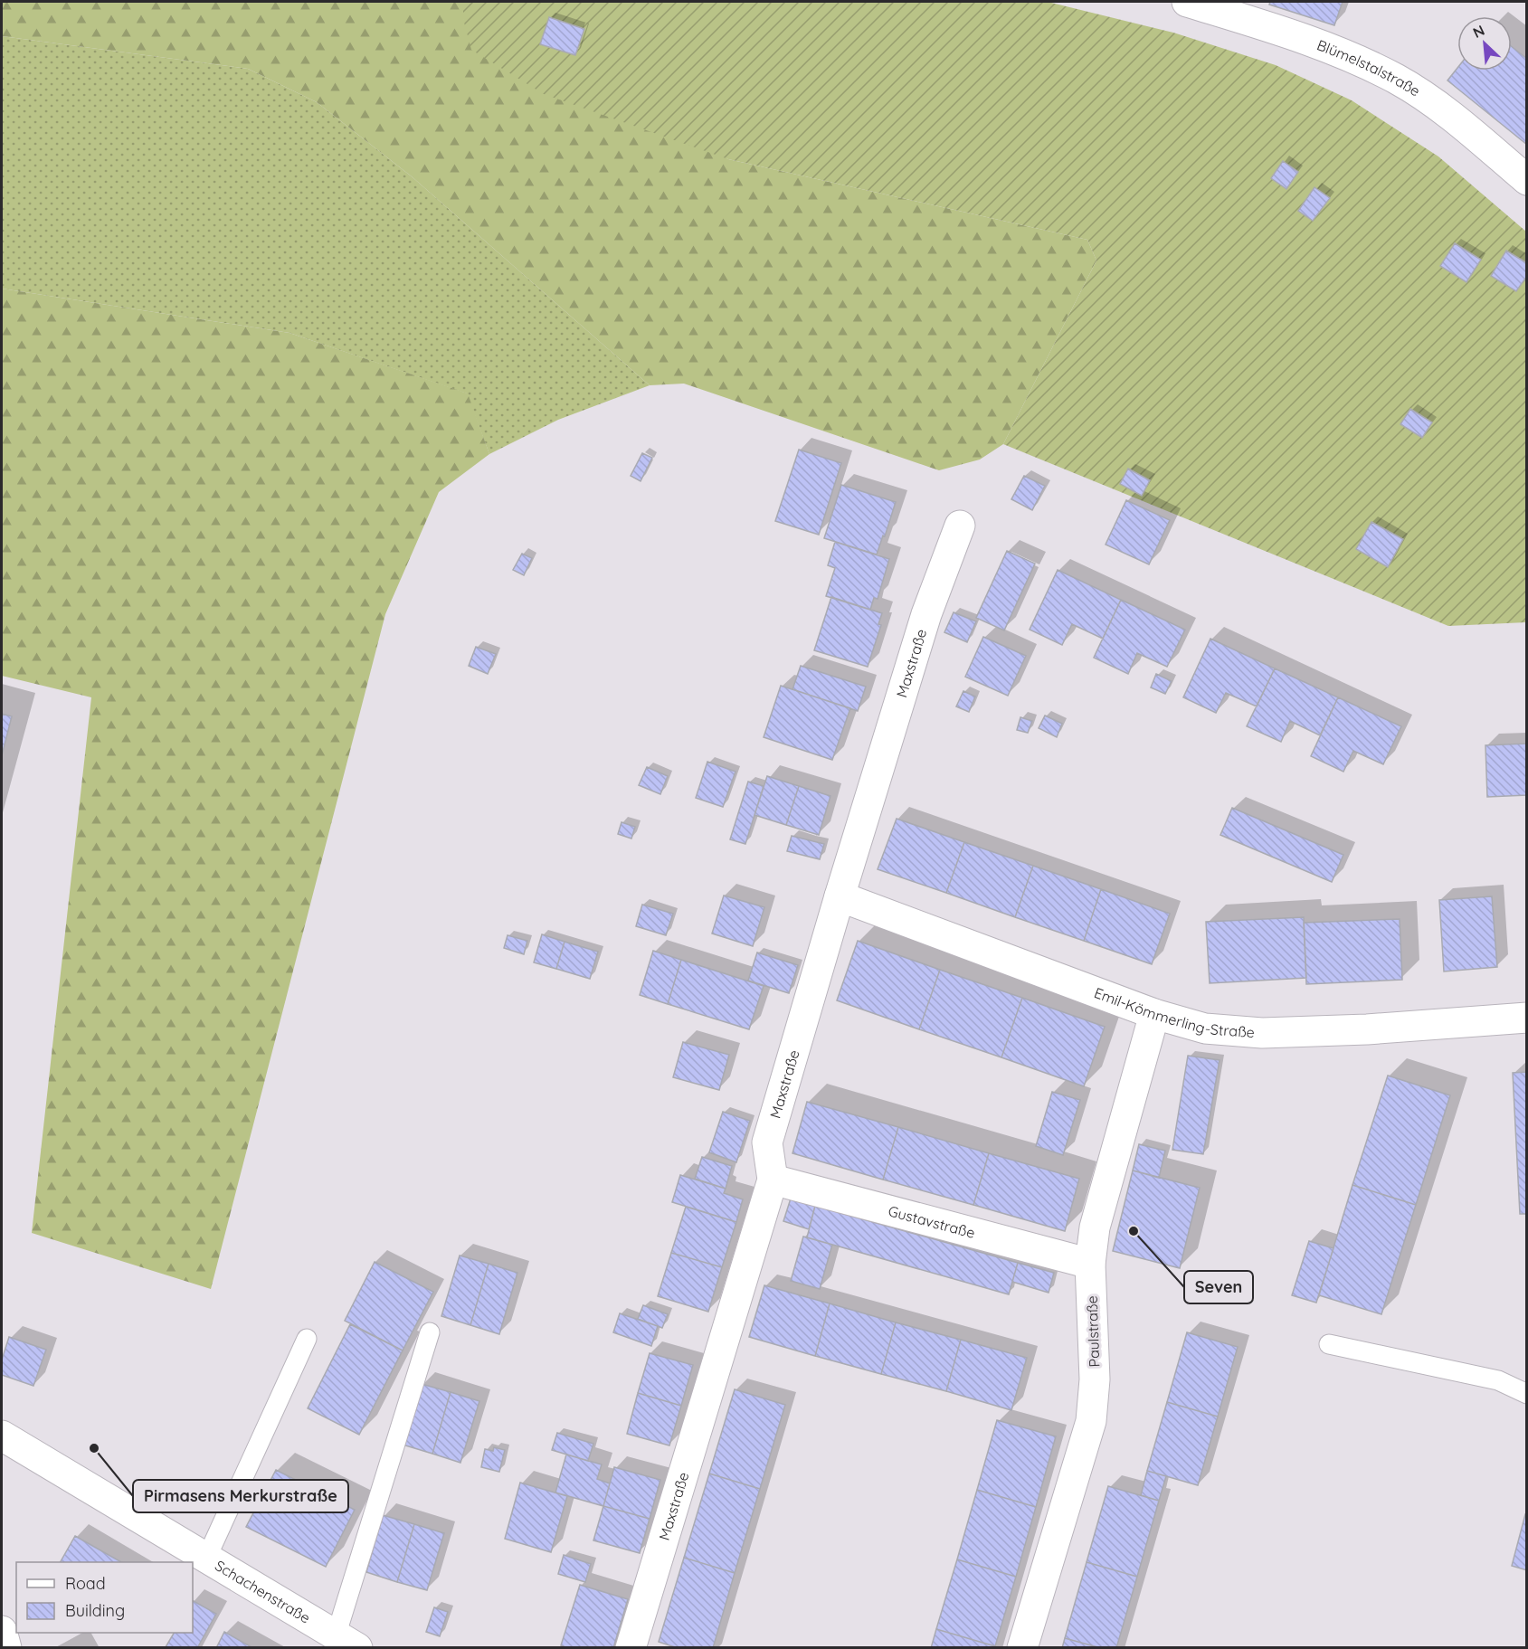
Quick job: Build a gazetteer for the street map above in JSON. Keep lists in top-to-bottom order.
{
  "streets": {
    "street": [
      "Blümelstalstraße",
      "Maxstraße",
      "Emil-Kömmerling-Straße",
      "Gustavstraße",
      "Paulstraße",
      "Schachenstraße"
    ]
  },
  "crossings": [
    ["Maxstraße", "Emil-Kömmerling-Straße"],
    ["Maxstraße", "Gustavstraße"],
    ["Emil-Kömmerling-Straße", "Paulstraße"],
    ["Gustavstraße", "Paulstraße"]
  ],
  "places": ["Seven", "Pirmasens Merkurstraße"],
  "legend": ["Road", "Building"],
  "north": "top left"
}
